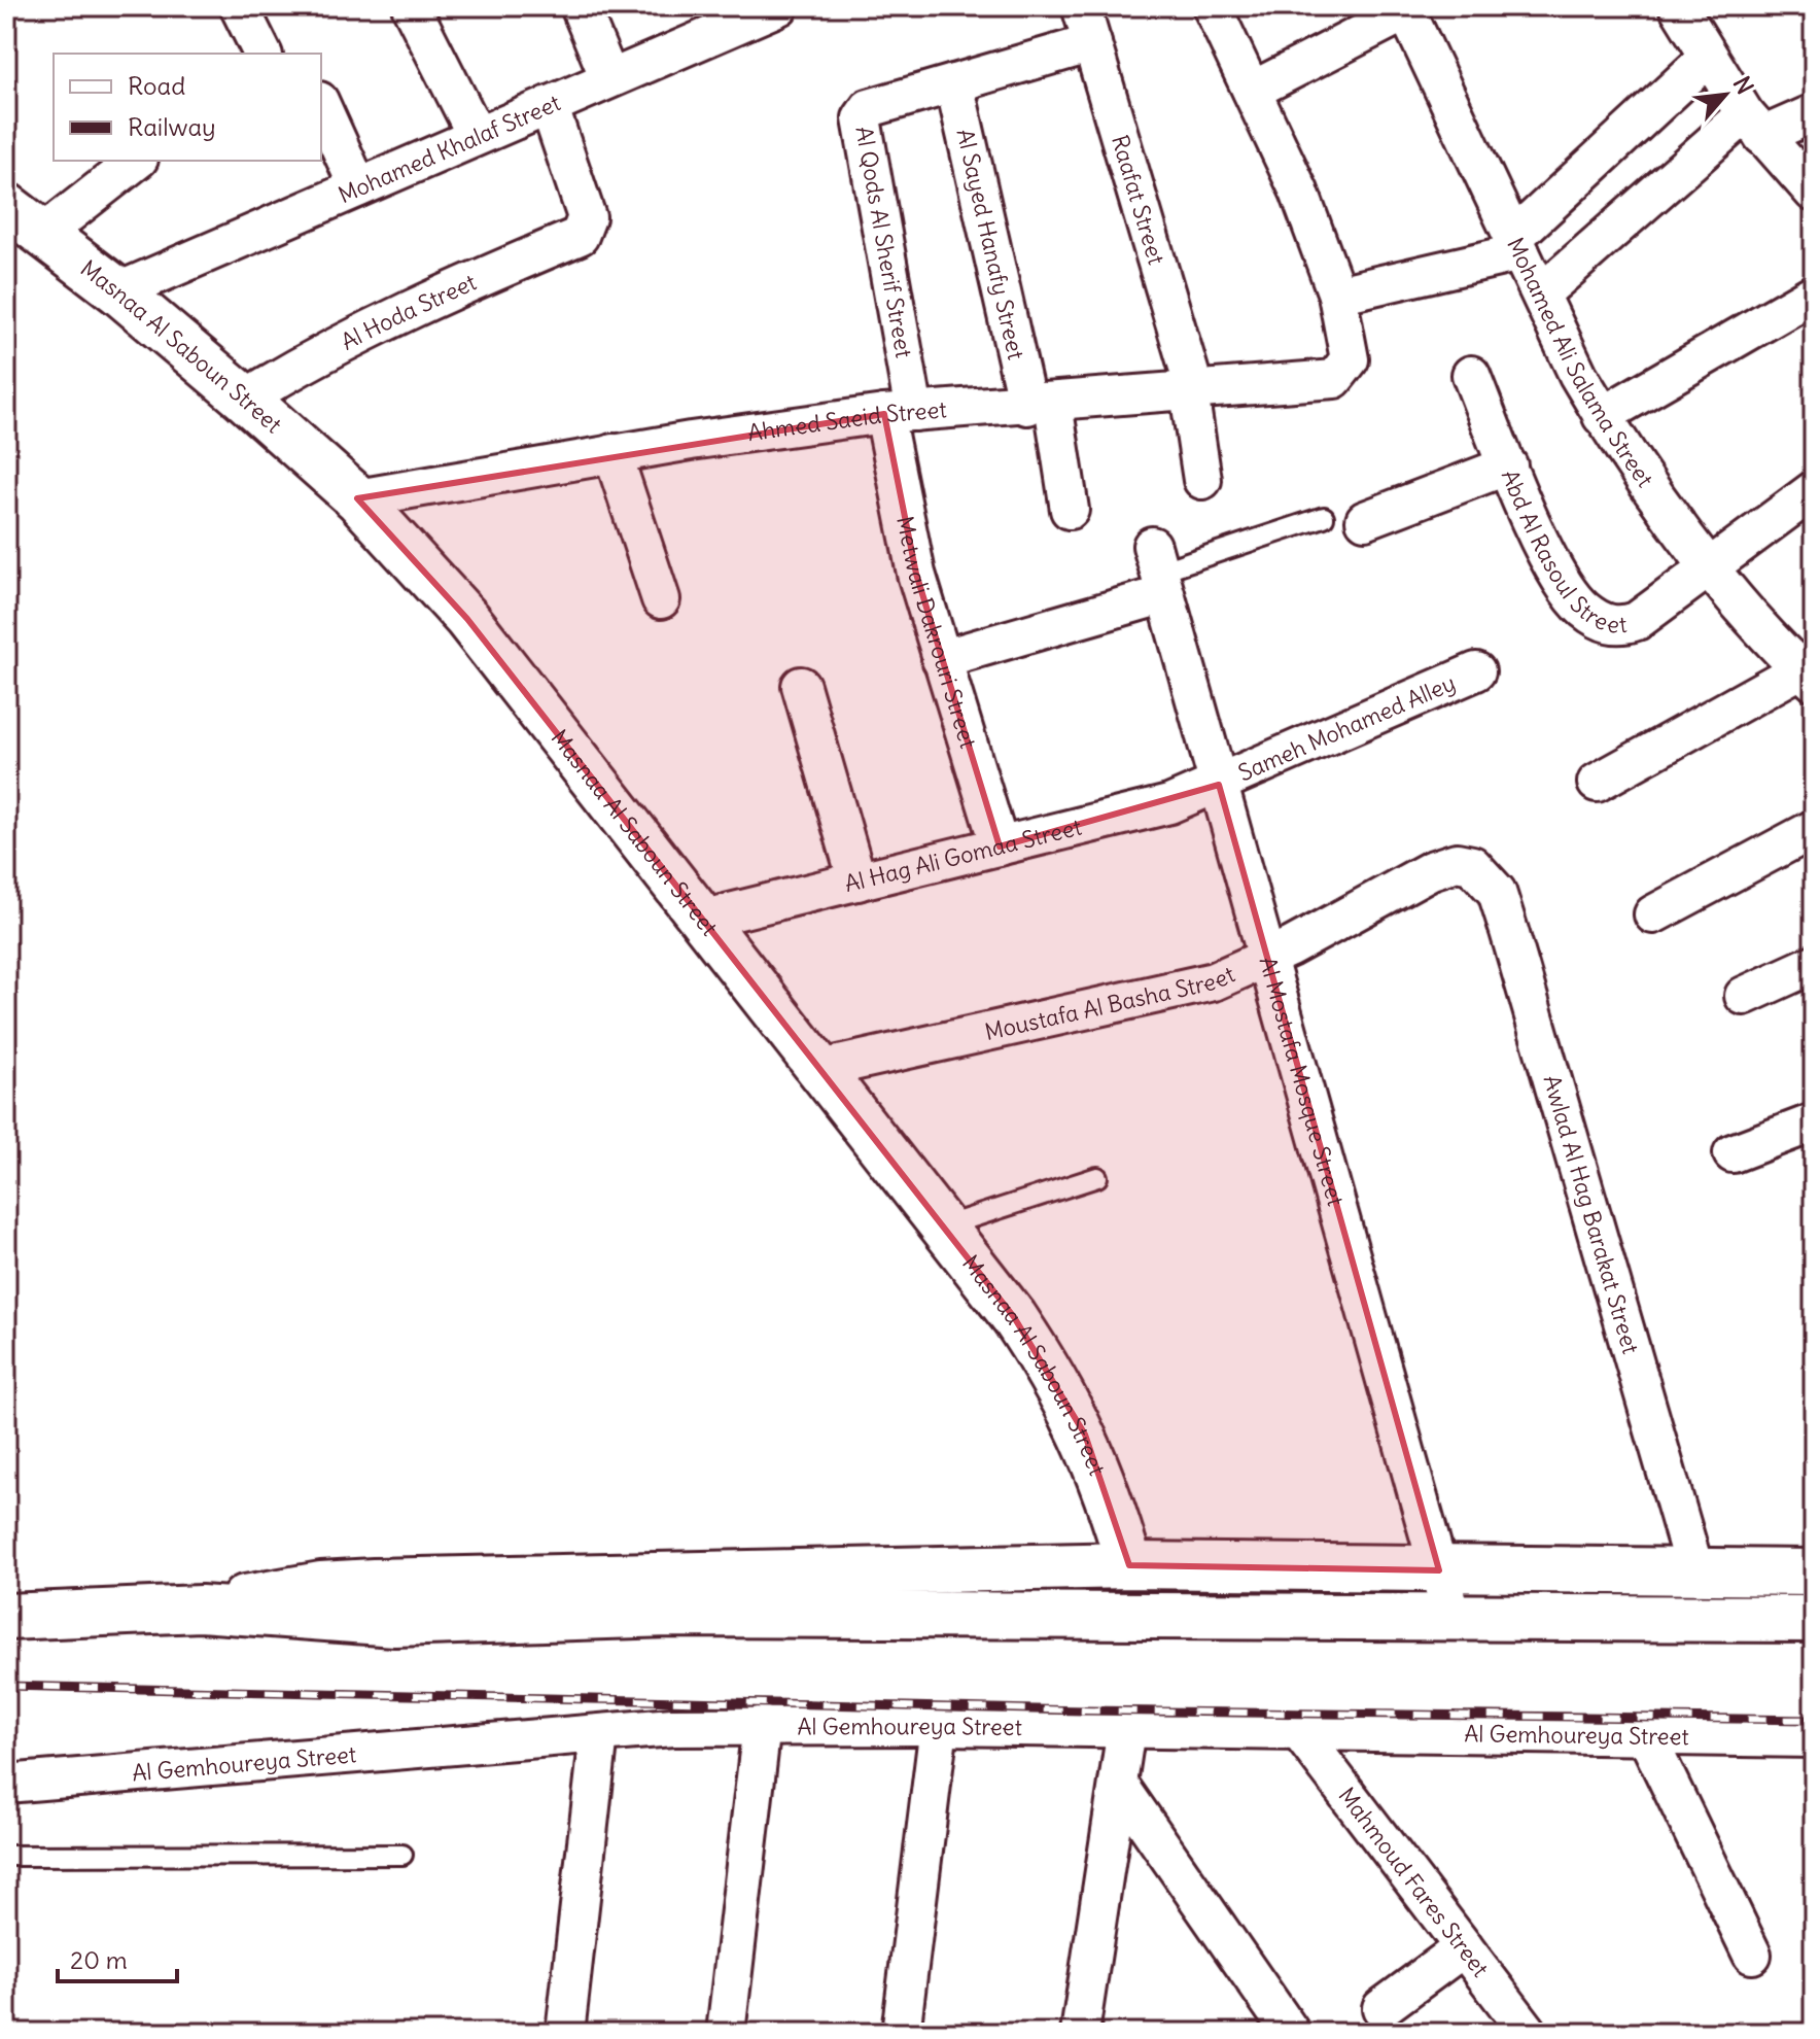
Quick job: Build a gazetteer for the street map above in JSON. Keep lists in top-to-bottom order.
{
  "streets": {
    "main road": ["Masnaa Al Saboun Street"],
    "street": [
      "Mohamed Khalaf Street",
      "Raafat Street",
      "Al Qods Al Sherif Street",
      "Al Sayed Hanafy Street",
      "Al Hoda Street",
      "Mohamed Ali Salama Street",
      "Ahmed Saeid Street",
      "Abd Al Rasoul Street",
      "Metwali Dakrouri Street",
      "Sameh Mohamed Alley",
      "Al Hag Ali Gomaa Street",
      "Moustafa Al Basha Street",
      "Al Mostafa Mosque Street",
      "Awlad Al Hag Barakat Street",
      "Al Gemhoureya Street",
      "Mahmoud Fares Street"
    ]
  },
  "crossings": [
    ["Mohamed Khalaf Street", "Al Hoda Street"],
    ["Mohamed Khalaf Street", "Masnaa Al Saboun Street"],
    ["Raafat Street", "Al Qods Al Sherif Street"],
    ["Raafat Street", "Ahmed Saeid Street"],
    ["Al Qods Al Sherif Street", "Al Sayed Hanafy Street"],
    ["Al Qods Al Sherif Street", "Ahmed Saeid Street"],
    ["Al Qods Al Sherif Street", "Metwali Dakrouri Street"],
    ["Al Sayed Hanafy Street", "Ahmed Saeid Street"],
    ["Al Hoda Street", "Masnaa Al Saboun Street"],
    ["Masnaa Al Saboun Street", "Ahmed Saeid Street"],
    ["Masnaa Al Saboun Street", "Al Hag Ali Gomaa Street"],
    ["Masnaa Al Saboun Street", "Moustafa Al Basha Street"],
    ["Mohamed Ali Salama Street", "Abd Al Rasoul Street"],
    ["Ahmed Saeid Street", "Metwali Dakrouri Street"],
    ["Metwali Dakrouri Street", "Al Hag Ali Gomaa Street"],
    ["Sameh Mohamed Alley", "Al Hag Ali Gomaa Street"],
    ["Sameh Mohamed Alley", "Al Mostafa Mosque Street"],
    ["Al Hag Ali Gomaa Street", "Al Mostafa Mosque Street"],
    ["Moustafa Al Basha Street", "Al Mostafa Mosque Street"],
    ["Moustafa Al Basha Street", "Awlad Al Hag Barakat Street"],
    ["Al Gemhoureya Street", "Mahmoud Fares Street"]
  ],
  "legend": ["Road", "Railway"],
  "scale_bar": "20 m",
  "north": "top right"
}
